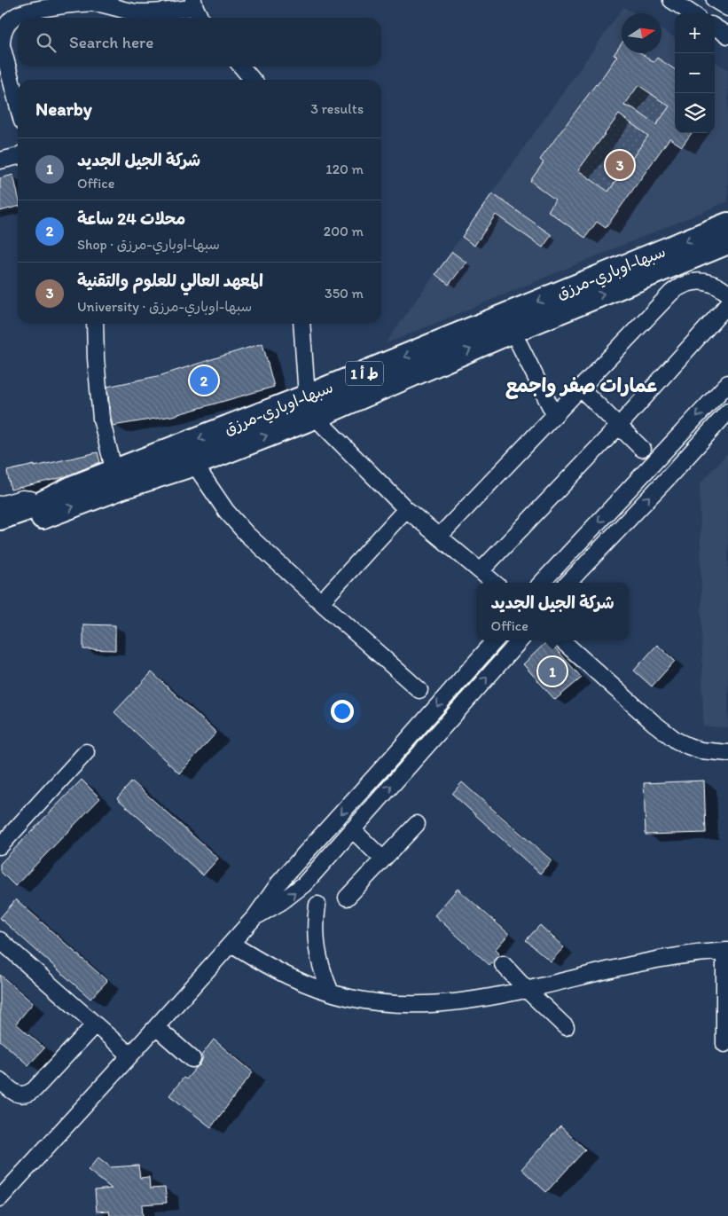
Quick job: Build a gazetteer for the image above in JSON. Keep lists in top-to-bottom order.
{
  "streets": {
    "highway": ["سبها-اوباري-مرزق", "ط أ 1"]
  },
  "districts": ["عمارات صفر واجمع"],
  "north": "right",
  "page": {
    "map_buttons": ["+", "−"],
    "search": "Search here",
    "heading": ["Nearby", "3 results"],
    "list": [
      {
        "mark": "1",
        "name": "شركة الجيل الجديد",
        "note": "Office",
        "value": "120 m"
      },
      {
        "mark": "2",
        "name": "محلات 24 ساعة",
        "note": "Shop · سبها-اوباري-مرزق",
        "value": "200 m"
      },
      {
        "mark": "3",
        "name": "المعهد العالي للعلوم والتقنية",
        "note": "University · سبها-اوباري-مرزق",
        "value": "350 m"
      }
    ],
    "pins": ["3", "2", "1"],
    "popup": ["شركة الجيل الجديد", "Office"]
  }
}
